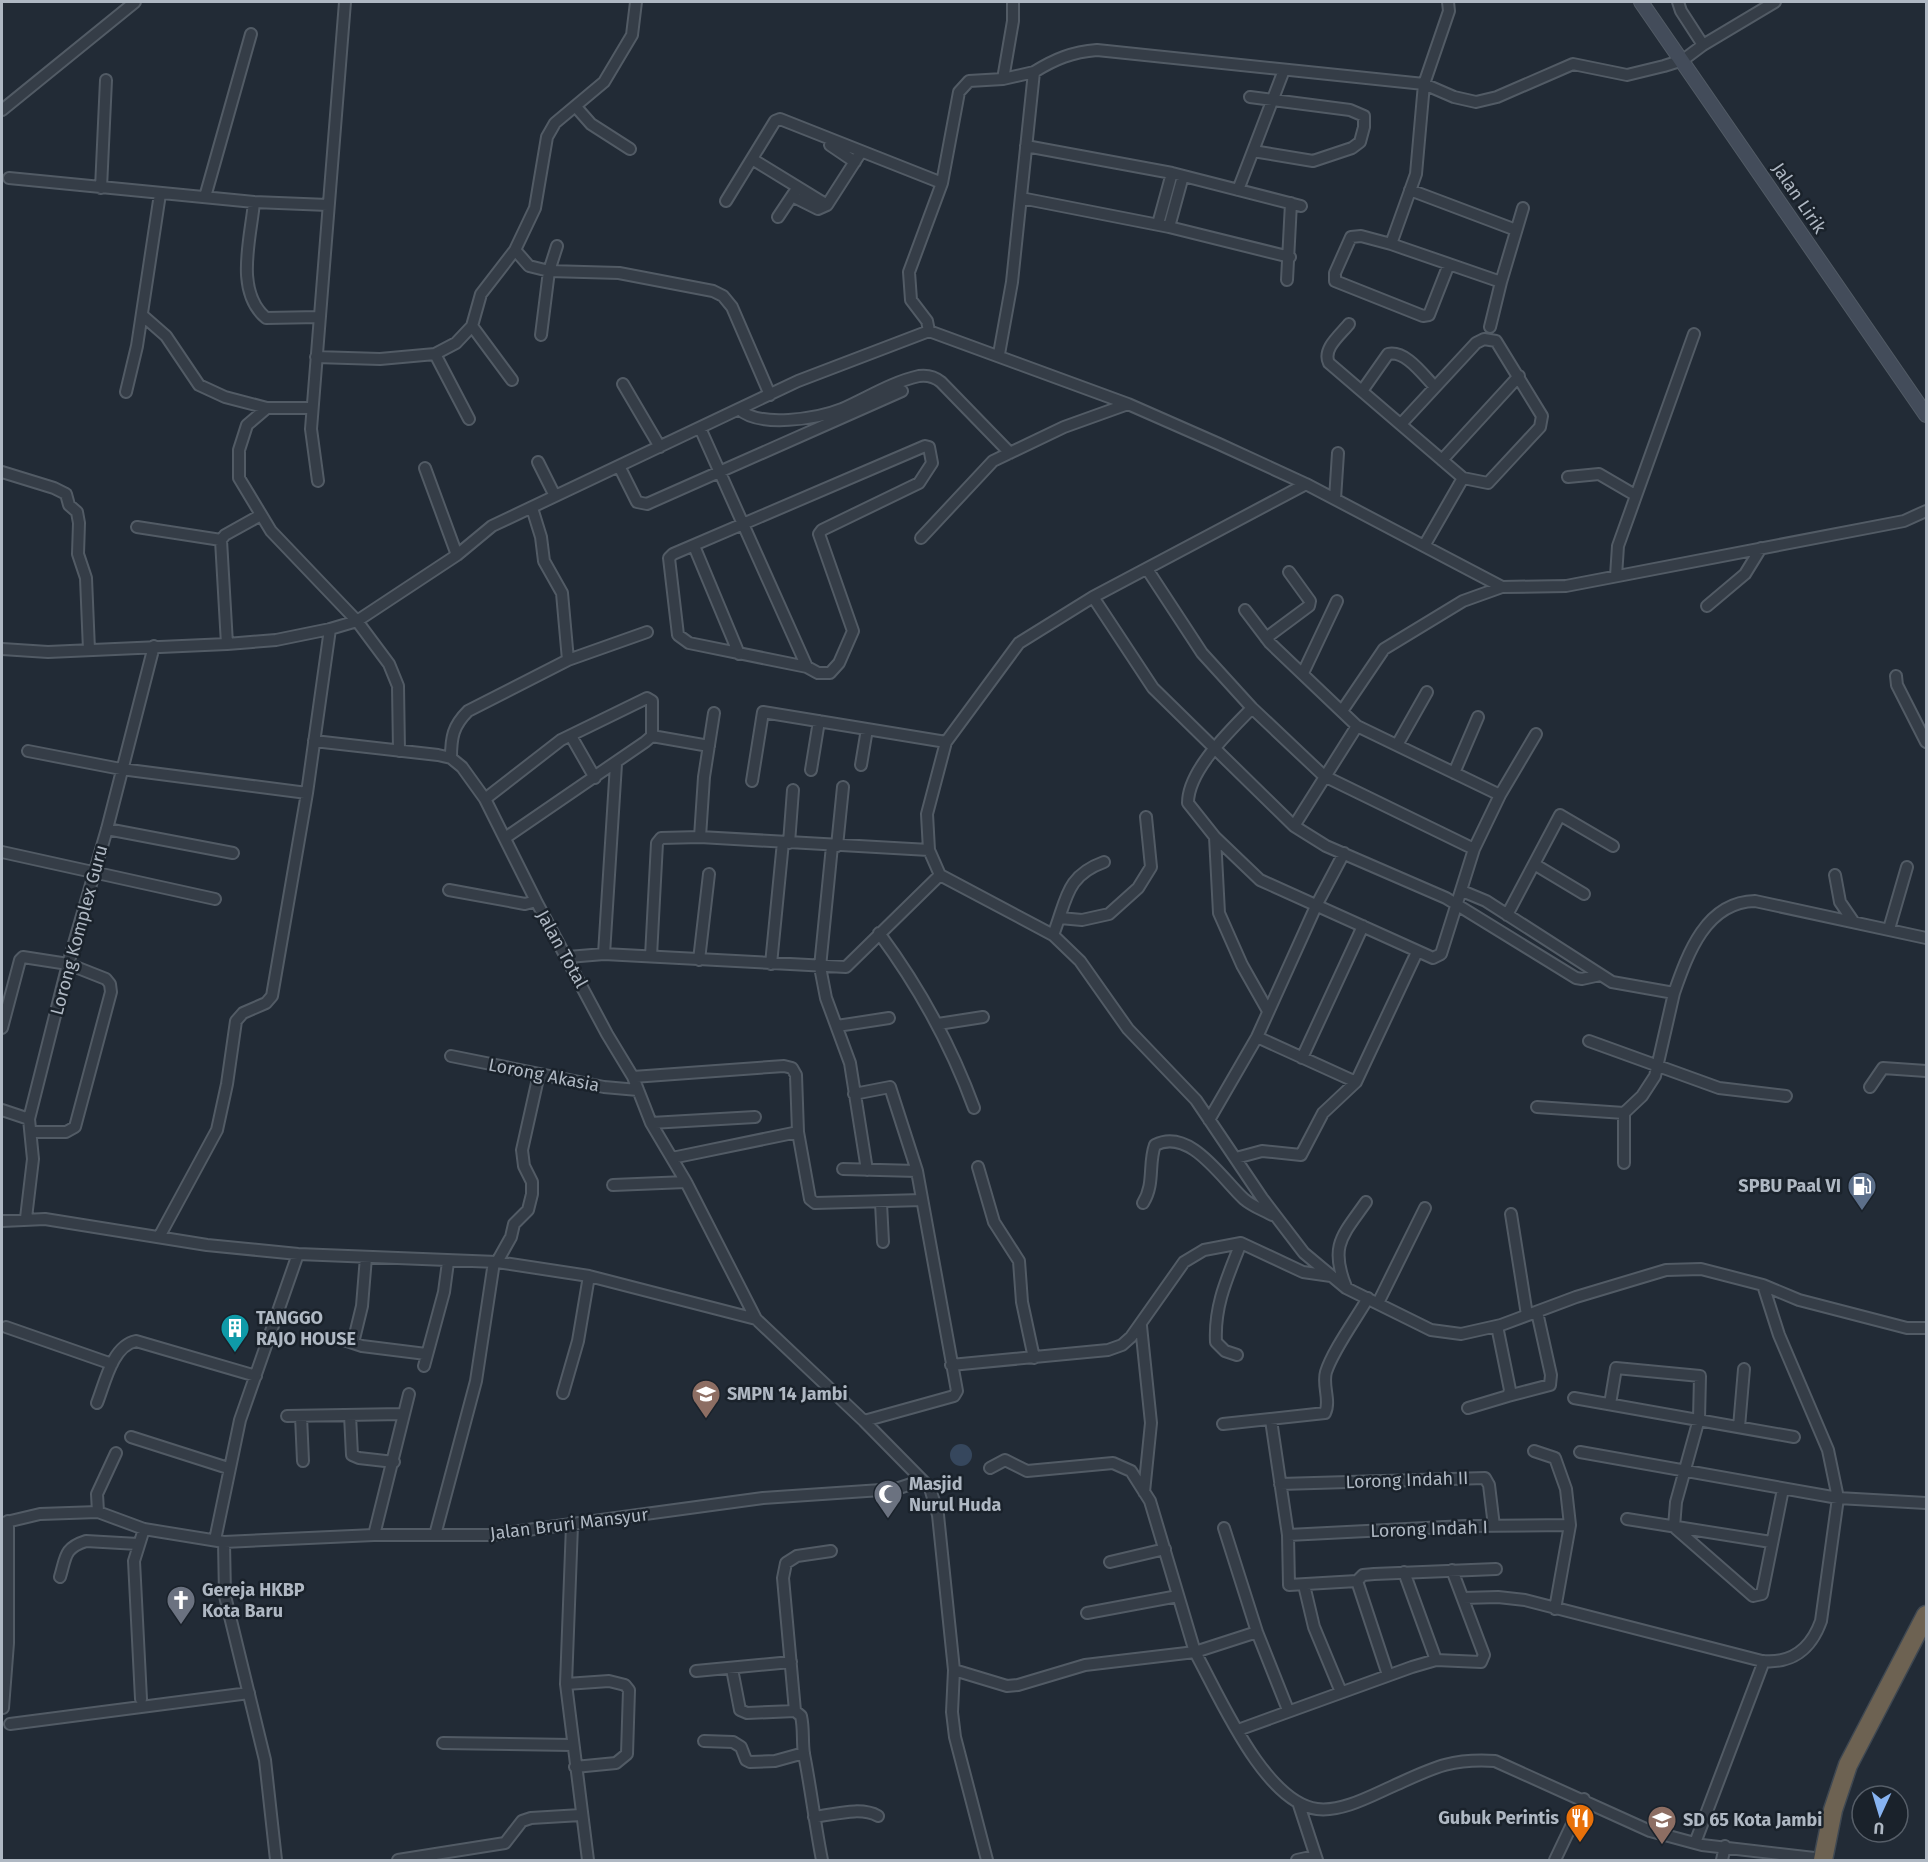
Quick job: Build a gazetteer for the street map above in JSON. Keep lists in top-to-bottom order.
{
  "streets": {
    "main road": ["Jalan Lirik"],
    "street": [
      "Lorong Komplex Guru",
      "Jalan Total",
      "Lorong Akasia",
      "Lorong Indah II",
      "Jalan Bruri Mansyur",
      "Lorong Indah I"
    ]
  },
  "crossings": [
    ["Jalan Total", "Lorong Akasia"],
    ["Lorong Indah II", "Lorong Indah I"]
  ],
  "places": {
    "fuel station": ["SPBU Paal VI"],
    "building": ["TANGGO RAJO HOUSE"],
    "school or university": ["SMPN 14 Jambi", "SD 65 Kota Jambi"],
    "mosque": ["Masjid Nurul Huda"],
    "church": ["Gereja HKBP Kota Baru"],
    "restaurant": ["Gubuk Perintis"]
  },
  "north": "bottom"
}
